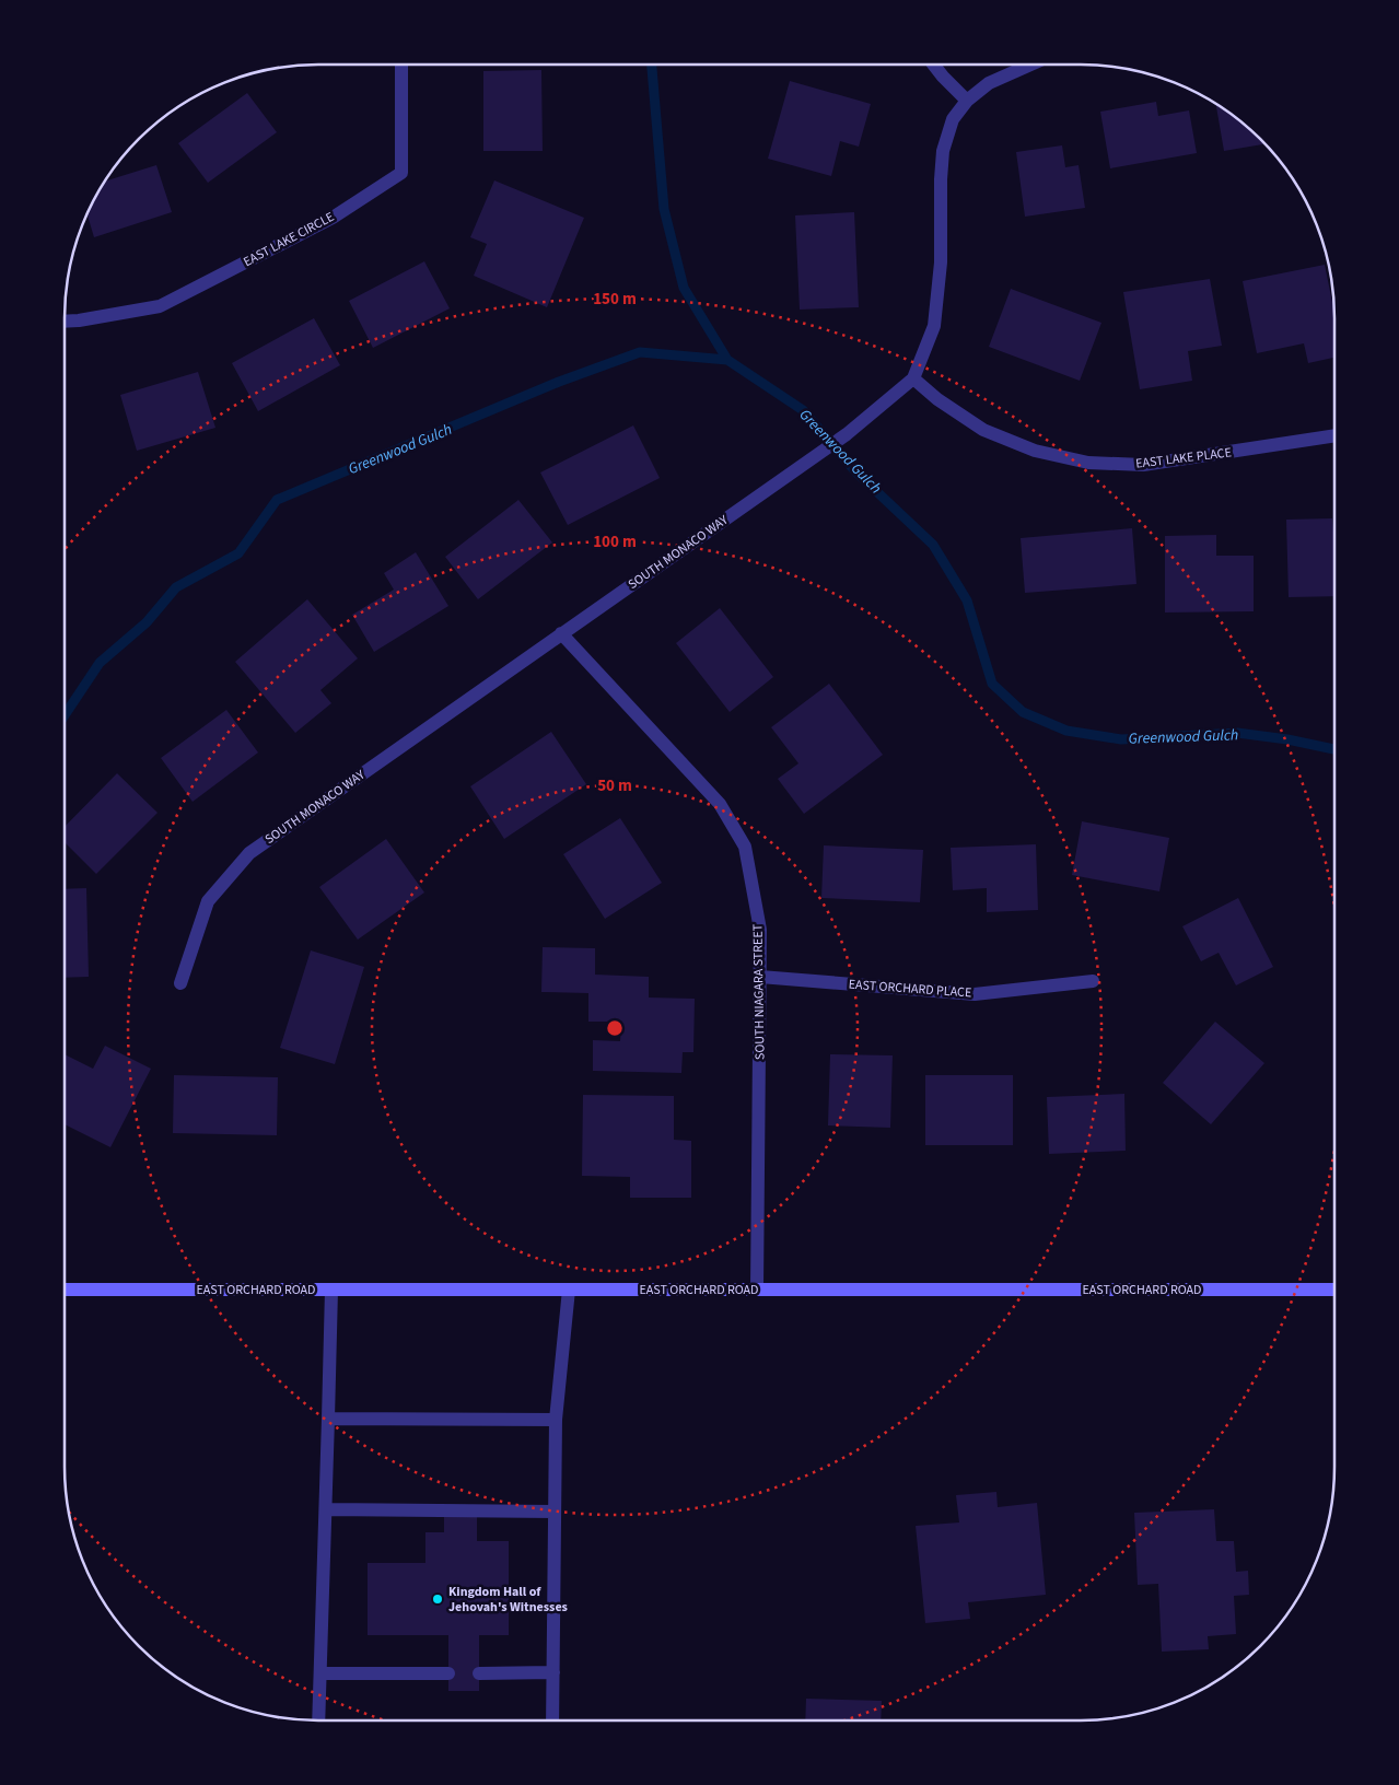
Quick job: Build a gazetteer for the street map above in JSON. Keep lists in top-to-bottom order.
{
  "streets": {
    "main road": ["EAST ORCHARD ROAD"],
    "street": [
      "EAST LAKE CIRCLE",
      "EAST LAKE PLACE",
      "SOUTH MONACO WAY",
      "EAST ORCHARD PLACE",
      "SOUTH NIAGARA STREET"
    ]
  },
  "crossings": [
    ["EAST LAKE PLACE", "SOUTH MONACO WAY"],
    ["SOUTH MONACO WAY", "SOUTH NIAGARA STREET"],
    ["EAST ORCHARD PLACE", "SOUTH NIAGARA STREET"],
    ["SOUTH NIAGARA STREET", "EAST ORCHARD ROAD"]
  ],
  "water": ["Greenwood Gulch"],
  "places": ["Kingdom Hall of Jehovah's Witnesses"],
  "rings": ["150 m", "100 m", "50 m"]
}
